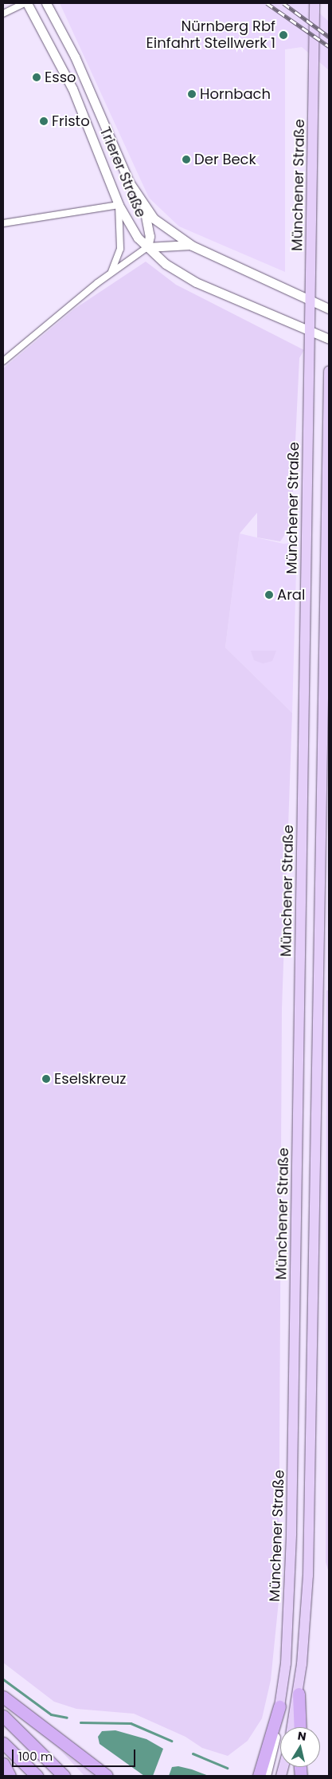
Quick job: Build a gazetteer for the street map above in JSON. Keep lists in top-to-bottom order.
{
  "streets": {
    "main road": ["Trierer Straße", "Münchener Straße"]
  },
  "crossings": [
    ["Trierer Straße", "Münchener Straße"]
  ],
  "places": [
    "Nürnberg Rbf Einfahrt Stellwerk 1",
    "Esso",
    "Hornbach",
    "Fristo",
    "Der Beck",
    "Aral",
    "Eselskreuz"
  ],
  "scale_bar": "100 m",
  "north": "top"
}
